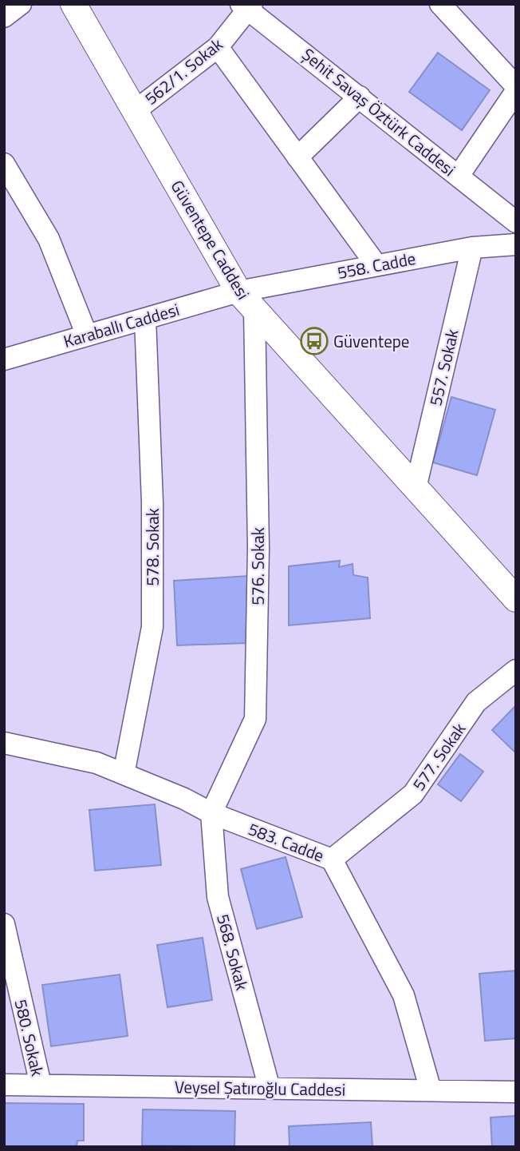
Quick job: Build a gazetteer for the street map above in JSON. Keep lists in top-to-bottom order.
{
  "streets": {
    "street": [
      "562/1. Sokak",
      "Şehit Savaş Öztürk Caddesi",
      "Güventepe Caddesi",
      "558. Cadde",
      "Karaballı Caddesi",
      "557. Sokak",
      "578. Sokak",
      "576. Sokak",
      "577. Sokak",
      "583. Cadde",
      "568. Sokak",
      "580. Sokak",
      "Veysel Şatıroğlu Caddesi"
    ]
  },
  "crossings": [
    ["562/1. Sokak", "Şehit Savaş Öztürk Caddesi"],
    ["562/1. Sokak", "Güventepe Caddesi"],
    ["Güventepe Caddesi", "558. Cadde"],
    ["Güventepe Caddesi", "Karaballı Caddesi"],
    ["Güventepe Caddesi", "557. Sokak"],
    ["Güventepe Caddesi", "576. Sokak"],
    ["558. Cadde", "Karaballı Caddesi"],
    ["558. Cadde", "557. Sokak"],
    ["558. Cadde", "576. Sokak"],
    ["Karaballı Caddesi", "578. Sokak"],
    ["Karaballı Caddesi", "576. Sokak"],
    ["578. Sokak", "583. Cadde"],
    ["576. Sokak", "583. Cadde"],
    ["576. Sokak", "568. Sokak"],
    ["577. Sokak", "583. Cadde"],
    ["583. Cadde", "568. Sokak"],
    ["583. Cadde", "Veysel Şatıroğlu Caddesi"],
    ["568. Sokak", "Veysel Şatıroğlu Caddesi"],
    ["580. Sokak", "Veysel Şatıroğlu Caddesi"]
  ],
  "places": {
    "bus stop": ["Güventepe"]
  }
}
